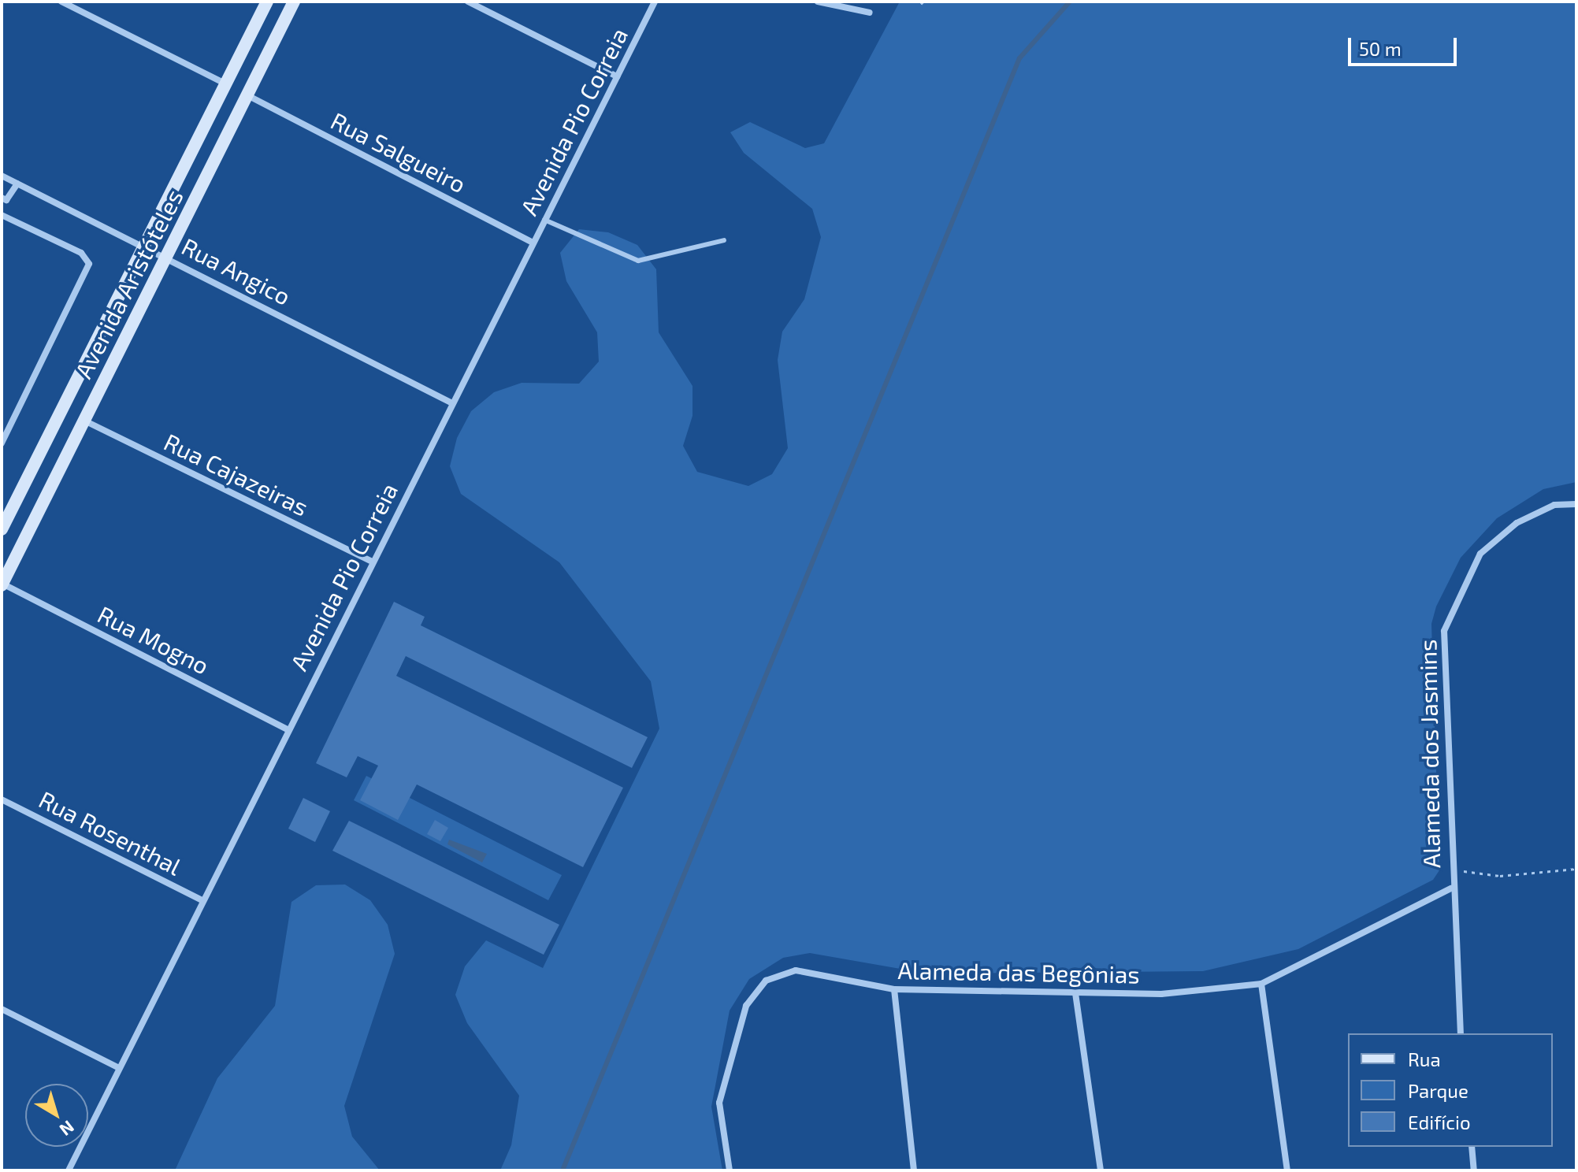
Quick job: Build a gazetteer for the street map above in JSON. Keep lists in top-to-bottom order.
{
  "streets": {
    "street": [
      "Avenida Pio Correia",
      "Rua Salgueiro",
      "Rua Angico",
      "Avenida Aristóteles",
      "Rua Cajazeiras",
      "Rua Mogno",
      "Alameda dos Jasmins",
      "Rua Rosenthal",
      "Alameda das Begônias"
    ]
  },
  "crossings": [
    ["Avenida Pio Correia", "Rua Salgueiro"],
    ["Avenida Pio Correia", "Rua Angico"],
    ["Avenida Pio Correia", "Rua Cajazeiras"],
    ["Avenida Pio Correia", "Rua Mogno"],
    ["Avenida Pio Correia", "Rua Rosenthal"],
    ["Rua Salgueiro", "Avenida Aristóteles"],
    ["Rua Angico", "Avenida Aristóteles"],
    ["Avenida Aristóteles", "Rua Cajazeiras"],
    ["Avenida Aristóteles", "Rua Mogno"],
    ["Alameda dos Jasmins", "Alameda das Begônias"]
  ],
  "legend": ["Rua", "Parque", "Edifício"],
  "scale_bar": "50 m",
  "north": "bottom right"
}
